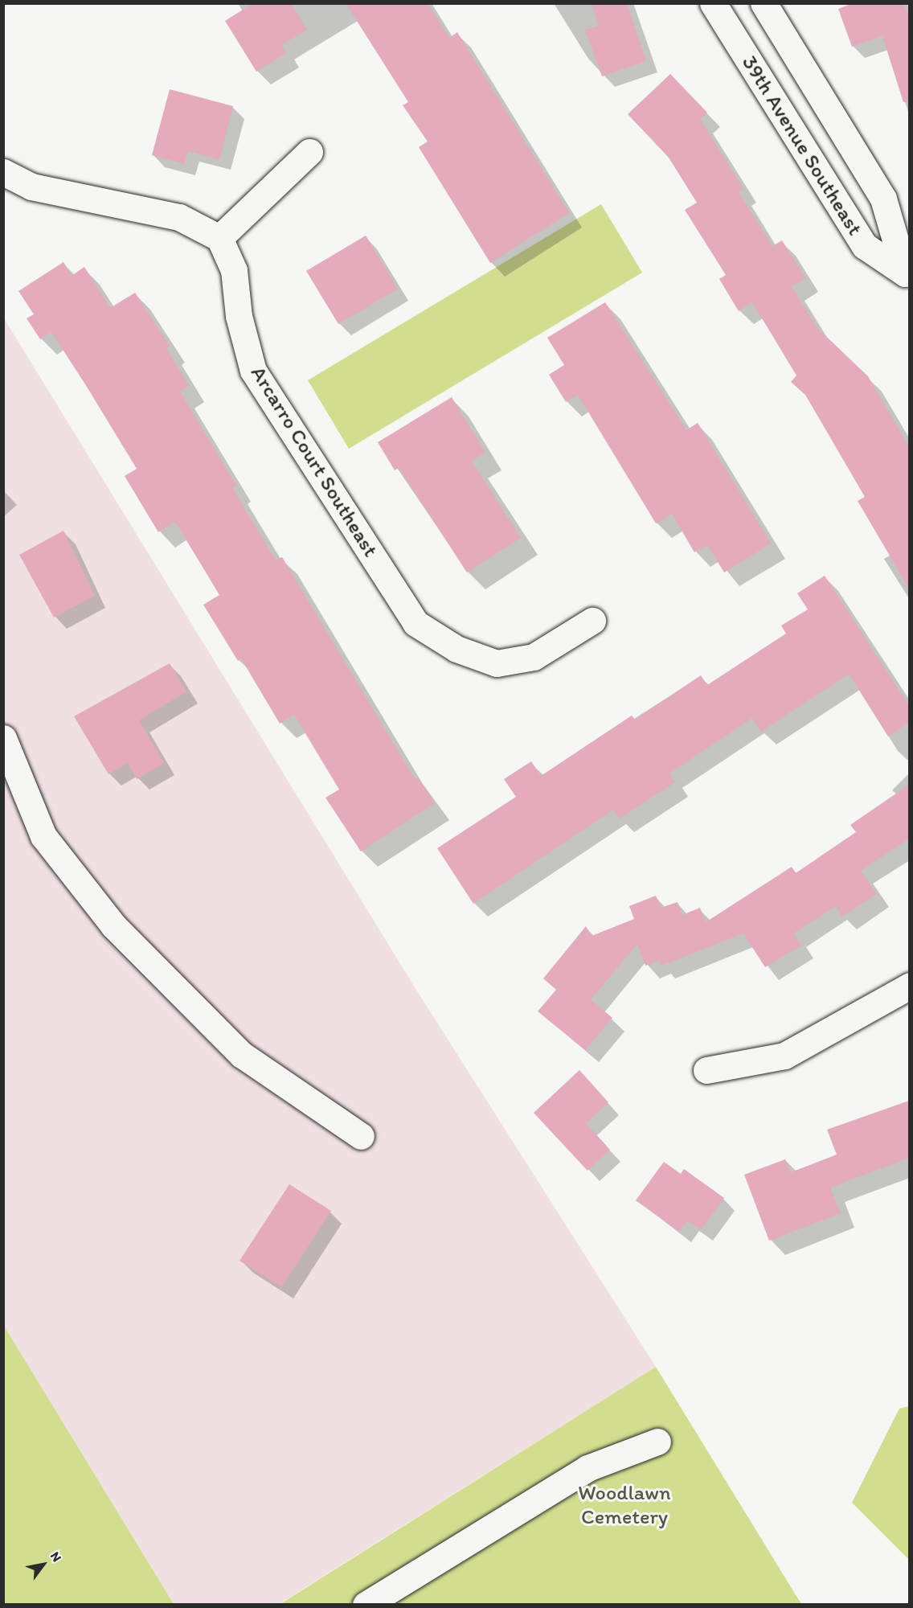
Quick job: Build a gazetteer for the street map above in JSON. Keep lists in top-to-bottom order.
{
  "streets": {
    "street": ["39th Avenue Southeast", "Arcarro Court Southeast"]
  },
  "parks": ["Woodlawn Cemetery"],
  "north": "top right"
}
